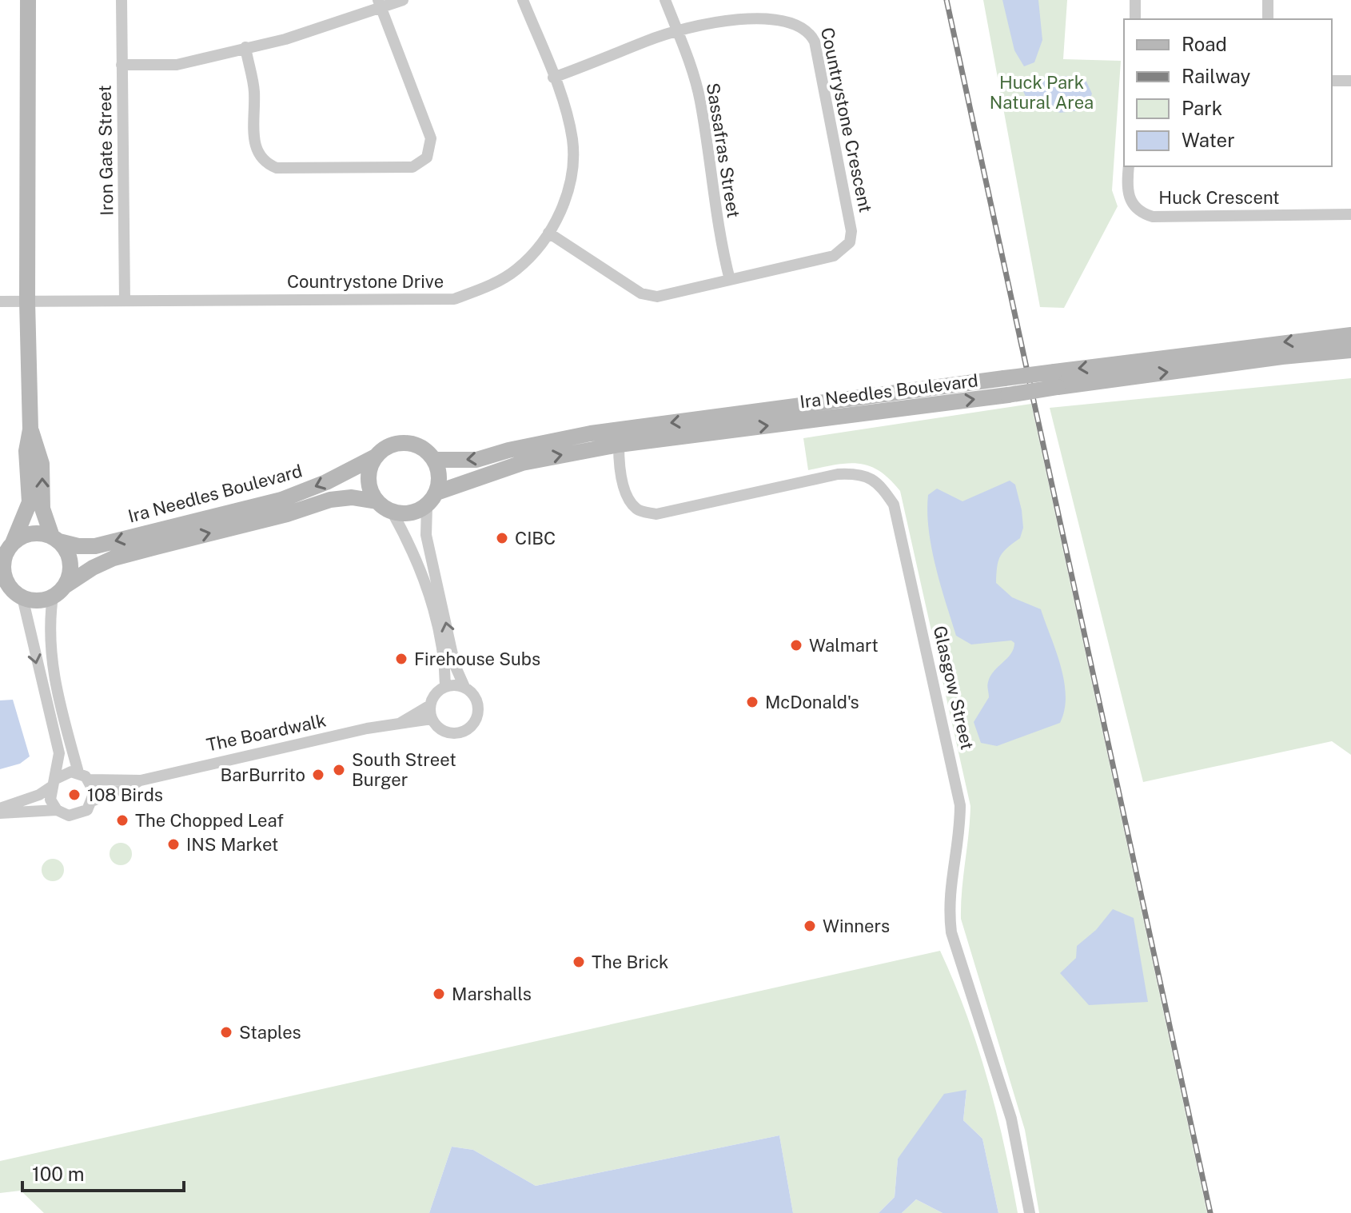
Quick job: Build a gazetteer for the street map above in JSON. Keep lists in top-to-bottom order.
{
  "streets": {
    "main road": ["Ira Needles Boulevard"],
    "street": [
      "Countrystone Crescent",
      "Iron Gate Street",
      "Sassafras Street",
      "Huck Crescent",
      "Countrystone Drive",
      "Glasgow Street",
      "The Boardwalk"
    ]
  },
  "crossings": [
    ["Countrystone Crescent", "Sassafras Street"],
    ["Countrystone Crescent", "Countrystone Drive"],
    ["Iron Gate Street", "Countrystone Drive"],
    ["Ira Needles Boulevard", "Glasgow Street"]
  ],
  "parks": ["Huck Park Natural Area"],
  "places": [
    "CIBC",
    "Walmart",
    "Firehouse Subs",
    "McDonald's",
    "South Street Burger",
    "BarBurrito",
    "108 Birds",
    "The Chopped Leaf",
    "INS Market",
    "Winners",
    "The Brick",
    "Marshalls",
    "Staples"
  ],
  "legend": [
    "Road",
    "Railway",
    "Park",
    "Water"
  ],
  "scale_bar": "100 m"
}
